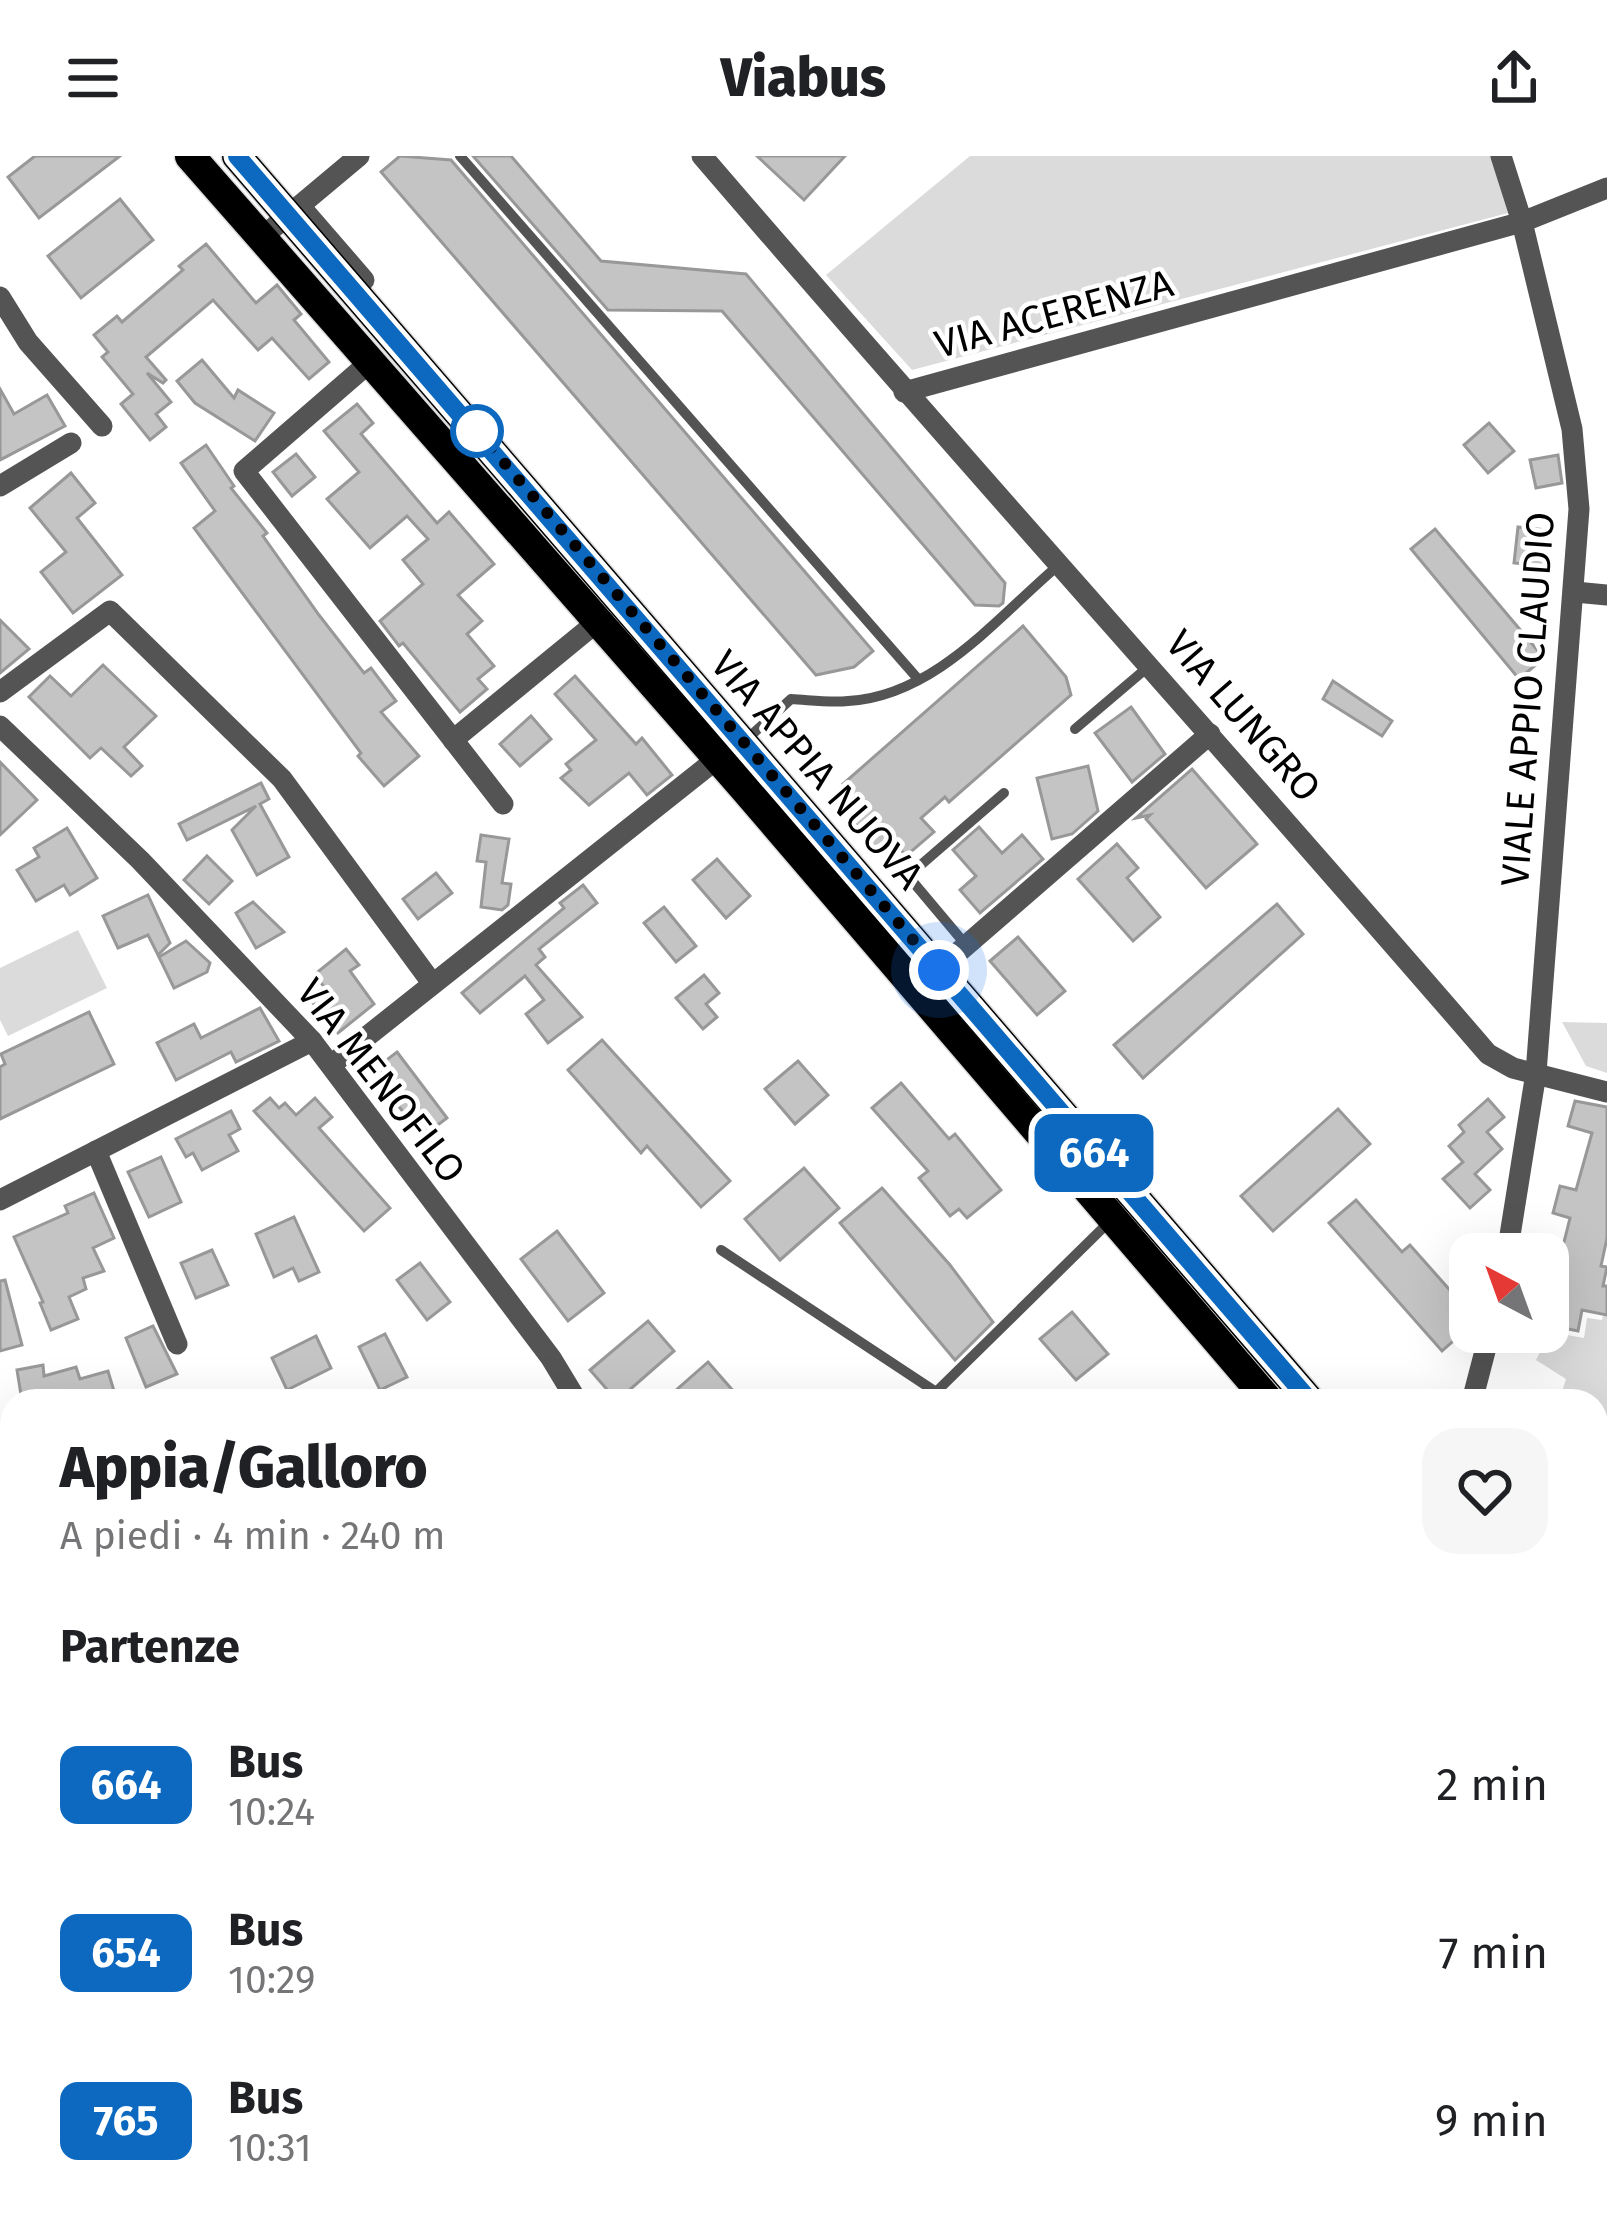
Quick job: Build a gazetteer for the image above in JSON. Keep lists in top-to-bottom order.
{
  "streets": {
    "main road": ["VIA APPIA NUOVA"],
    "street": [
      "VIA ACERENZA",
      "VIALE APPIO CLAUDIO",
      "VIA LUNGRO",
      "VIA MENOFILO"
    ]
  },
  "crossings": [
    ["VIA ACERENZA", "VIALE APPIO CLAUDIO"],
    ["VIA ACERENZA", "VIA LUNGRO"],
    ["VIALE APPIO CLAUDIO", "VIA LUNGRO"]
  ],
  "lines": ["bus line 664"],
  "north": "top left",
  "page": {
    "header": "Viabus",
    "on_map": "664",
    "heading": [
      ["Appia/Galloro", "A piedi · 4 min · 240 m"],
      "Partenze"
    ],
    "list": [
      {
        "mark": "664",
        "name": "Bus",
        "note": "10:24",
        "value": "2 min"
      },
      {
        "mark": "654",
        "name": "Bus",
        "note": "10:29",
        "value": "7 min"
      },
      {
        "mark": "765",
        "name": "Bus",
        "note": "10:31",
        "value": "9 min"
      }
    ]
  }
}
